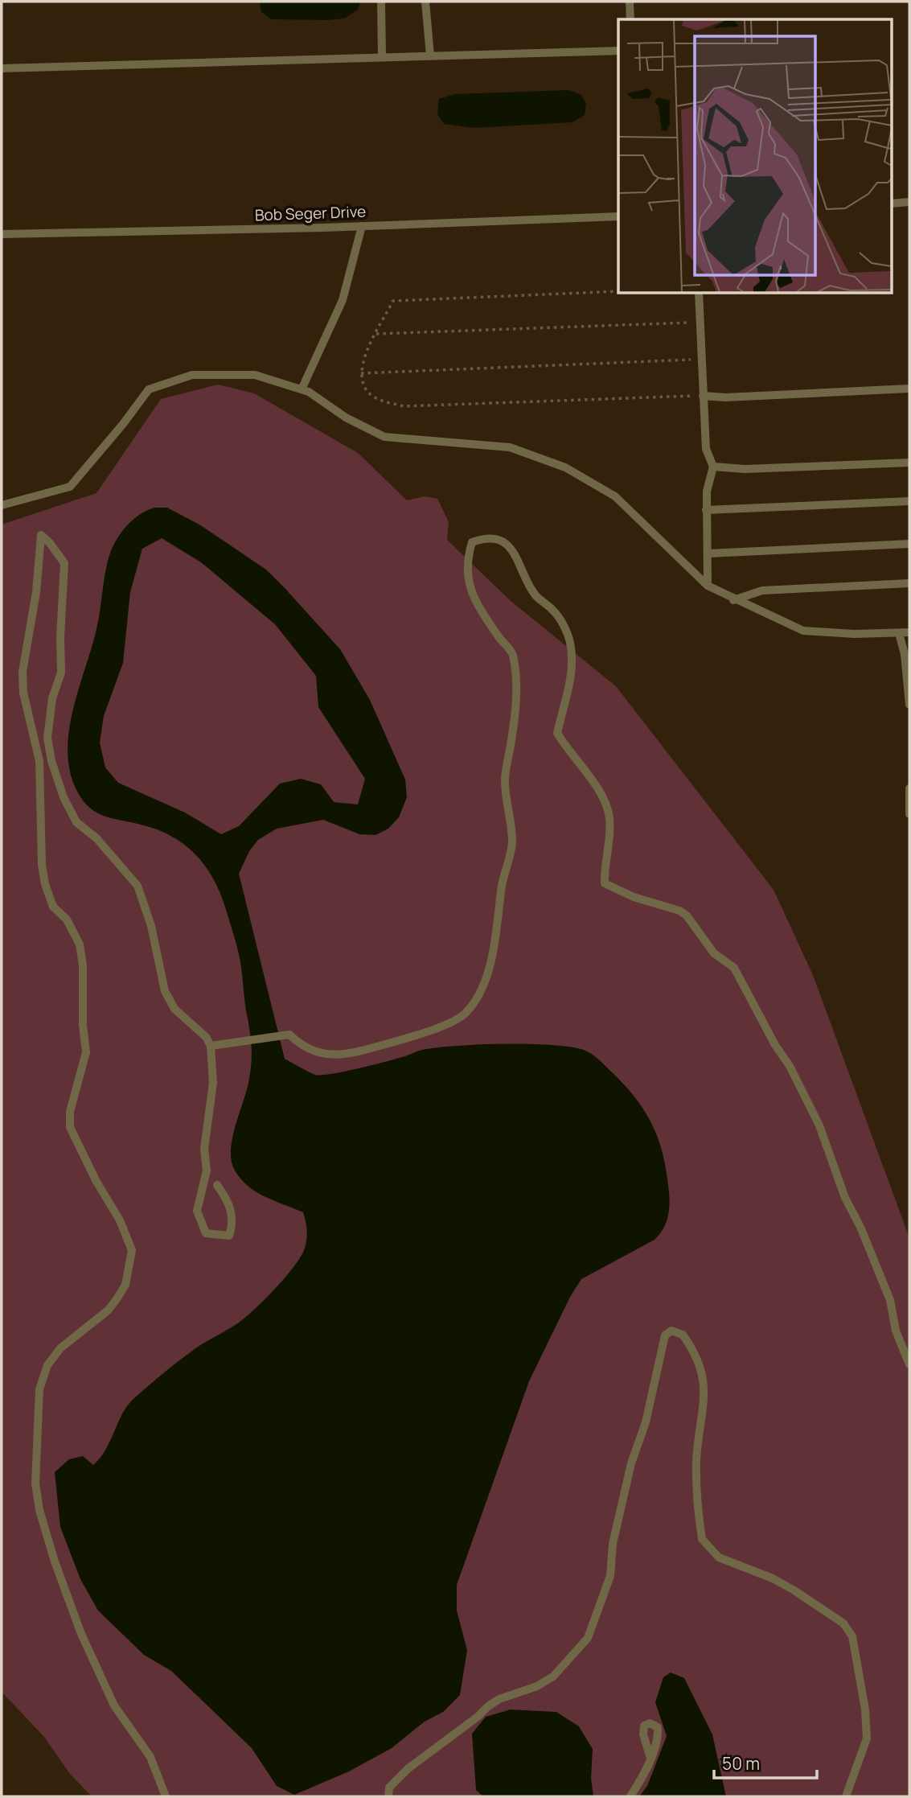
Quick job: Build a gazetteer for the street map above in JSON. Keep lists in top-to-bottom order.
{
  "streets": {
    "lane": ["Bob Seger Drive"]
  },
  "scale_bar": "50 m"
}
